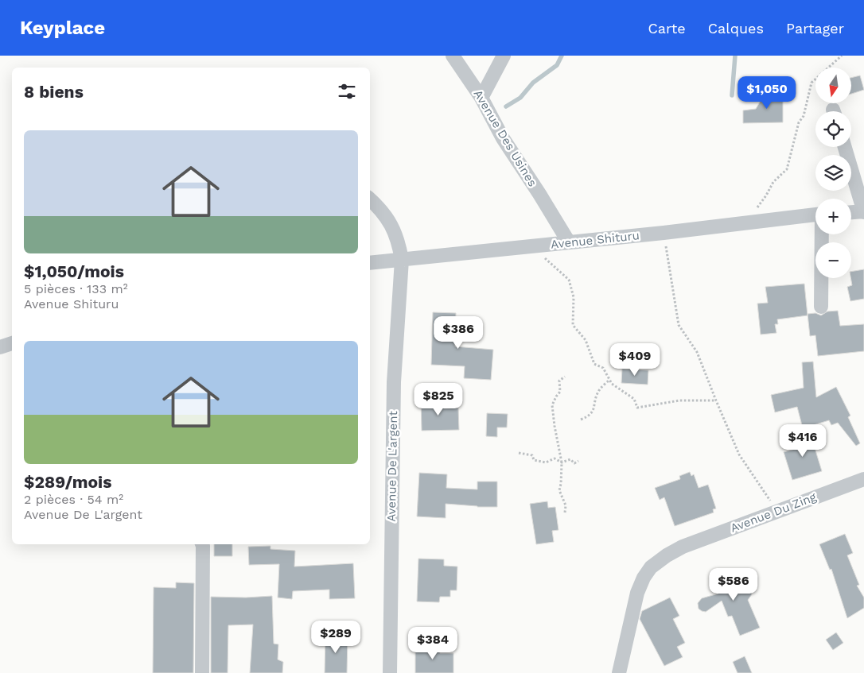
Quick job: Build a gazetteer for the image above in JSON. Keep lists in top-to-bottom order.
{
  "streets": {
    "street": [
      "Avenue Des Usines",
      "Avenue Shituru",
      "Avenue De L'argent",
      "Avenue Du Zing"
    ]
  },
  "crossings": [
    ["Avenue Des Usines", "Avenue Shituru"],
    ["Avenue Shituru", "Avenue De L'argent"]
  ],
  "north": "bottom",
  "page": {
    "header": "Keyplace",
    "nav": ["Carte", "Calques", "Partager"],
    "map_buttons": ["+", "−"],
    "heading": "8 biens",
    "price": [
      "$1,050",
      "$386",
      "$409",
      "$825",
      "$416",
      "$586",
      "$289",
      "$384"
    ],
    "list": [
      {
        "name": "$1,050/mois",
        "note": "5 pièces · 133 m² · Avenue Shituru"
      },
      {
        "name": "$289/mois",
        "note": "2 pièces · 54 m² · Avenue De L'argent"
      }
    ]
  }
}
